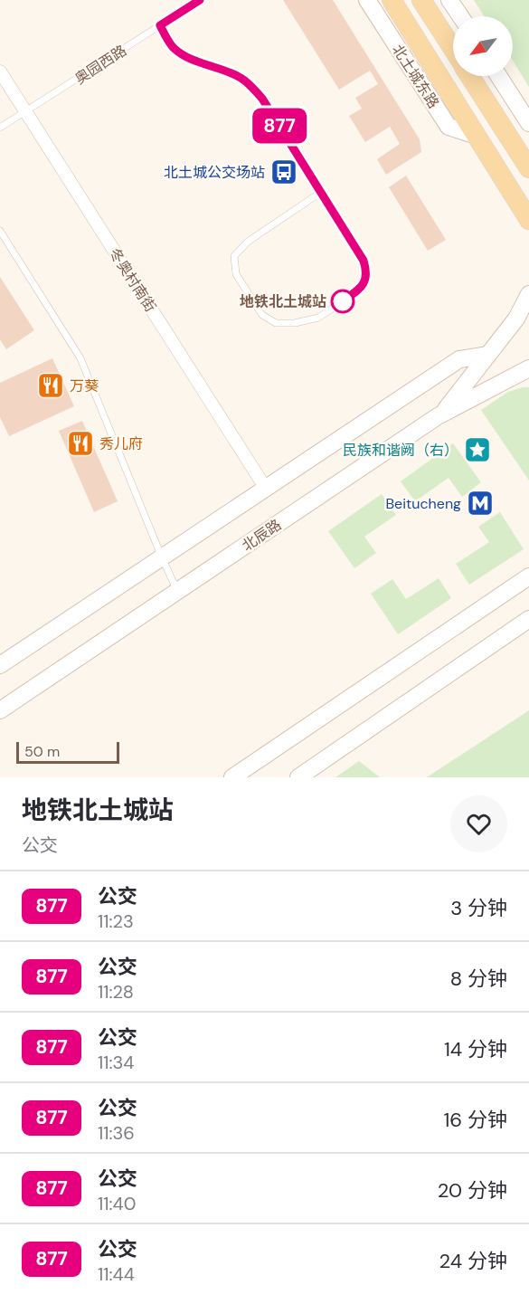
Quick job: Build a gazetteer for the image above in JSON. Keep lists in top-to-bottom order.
{
  "streets": {
    "main road": ["北土城东路", "北辰路"],
    "street": ["冬奥村南街"],
    "lane": ["奥园西路"]
  },
  "crossings": [
    ["奥园西路", "冬奥村南街"]
  ],
  "places": {
    "bus stop": ["北土城公交场站"],
    "other": ["地铁北土城站"],
    "restaurant": ["万葵", "秀儿府"],
    "place": ["民族和谐阙（右）"],
    "metro station": ["Beitucheng"]
  },
  "lines": ["bus line 877"],
  "scale_bar": "50 m",
  "north": "bottom left",
  "page": {
    "on_map": "877",
    "scale": "50 m",
    "heading": ["地铁北土城站", "公交"],
    "list": [
      {
        "mark": "877",
        "name": "公交",
        "note": "11:23",
        "value": "3 分钟"
      },
      {
        "mark": "877",
        "name": "公交",
        "note": "11:28",
        "value": "8 分钟"
      },
      {
        "mark": "877",
        "name": "公交",
        "note": "11:34",
        "value": "14 分钟"
      },
      {
        "mark": "877",
        "name": "公交",
        "note": "11:36",
        "value": "16 分钟"
      },
      {
        "mark": "877",
        "name": "公交",
        "note": "11:40",
        "value": "20 分钟"
      },
      {
        "mark": "877",
        "name": "公交",
        "note": "11:44",
        "value": "24 分钟"
      }
    ]
  }
}
